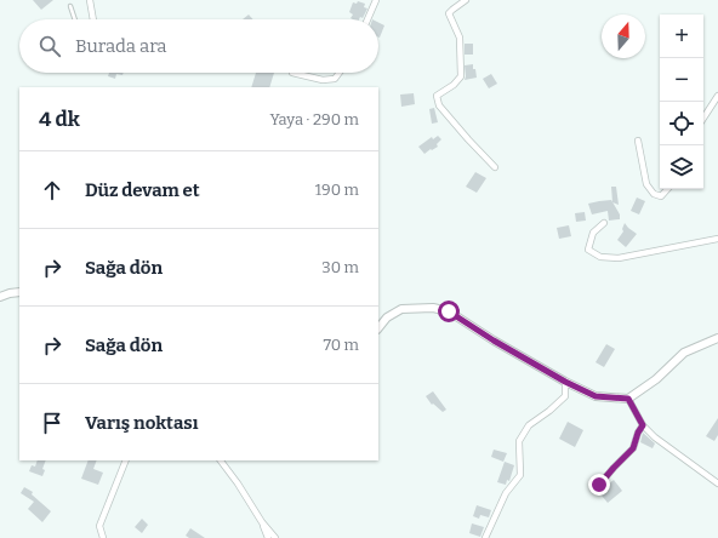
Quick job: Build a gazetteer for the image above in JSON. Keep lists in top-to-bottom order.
{
  "north": "top",
  "page": {
    "map_buttons": ["+", "−"],
    "search": "Burada ara",
    "heading": ["4 dk", "Yaya · 290 m"],
    "list": [
      ["Düz devam et", "190 m"],
      ["Sağa dön", "30 m"],
      ["Sağa dön", "70 m"],
      "Varış noktası"
    ]
  }
}
